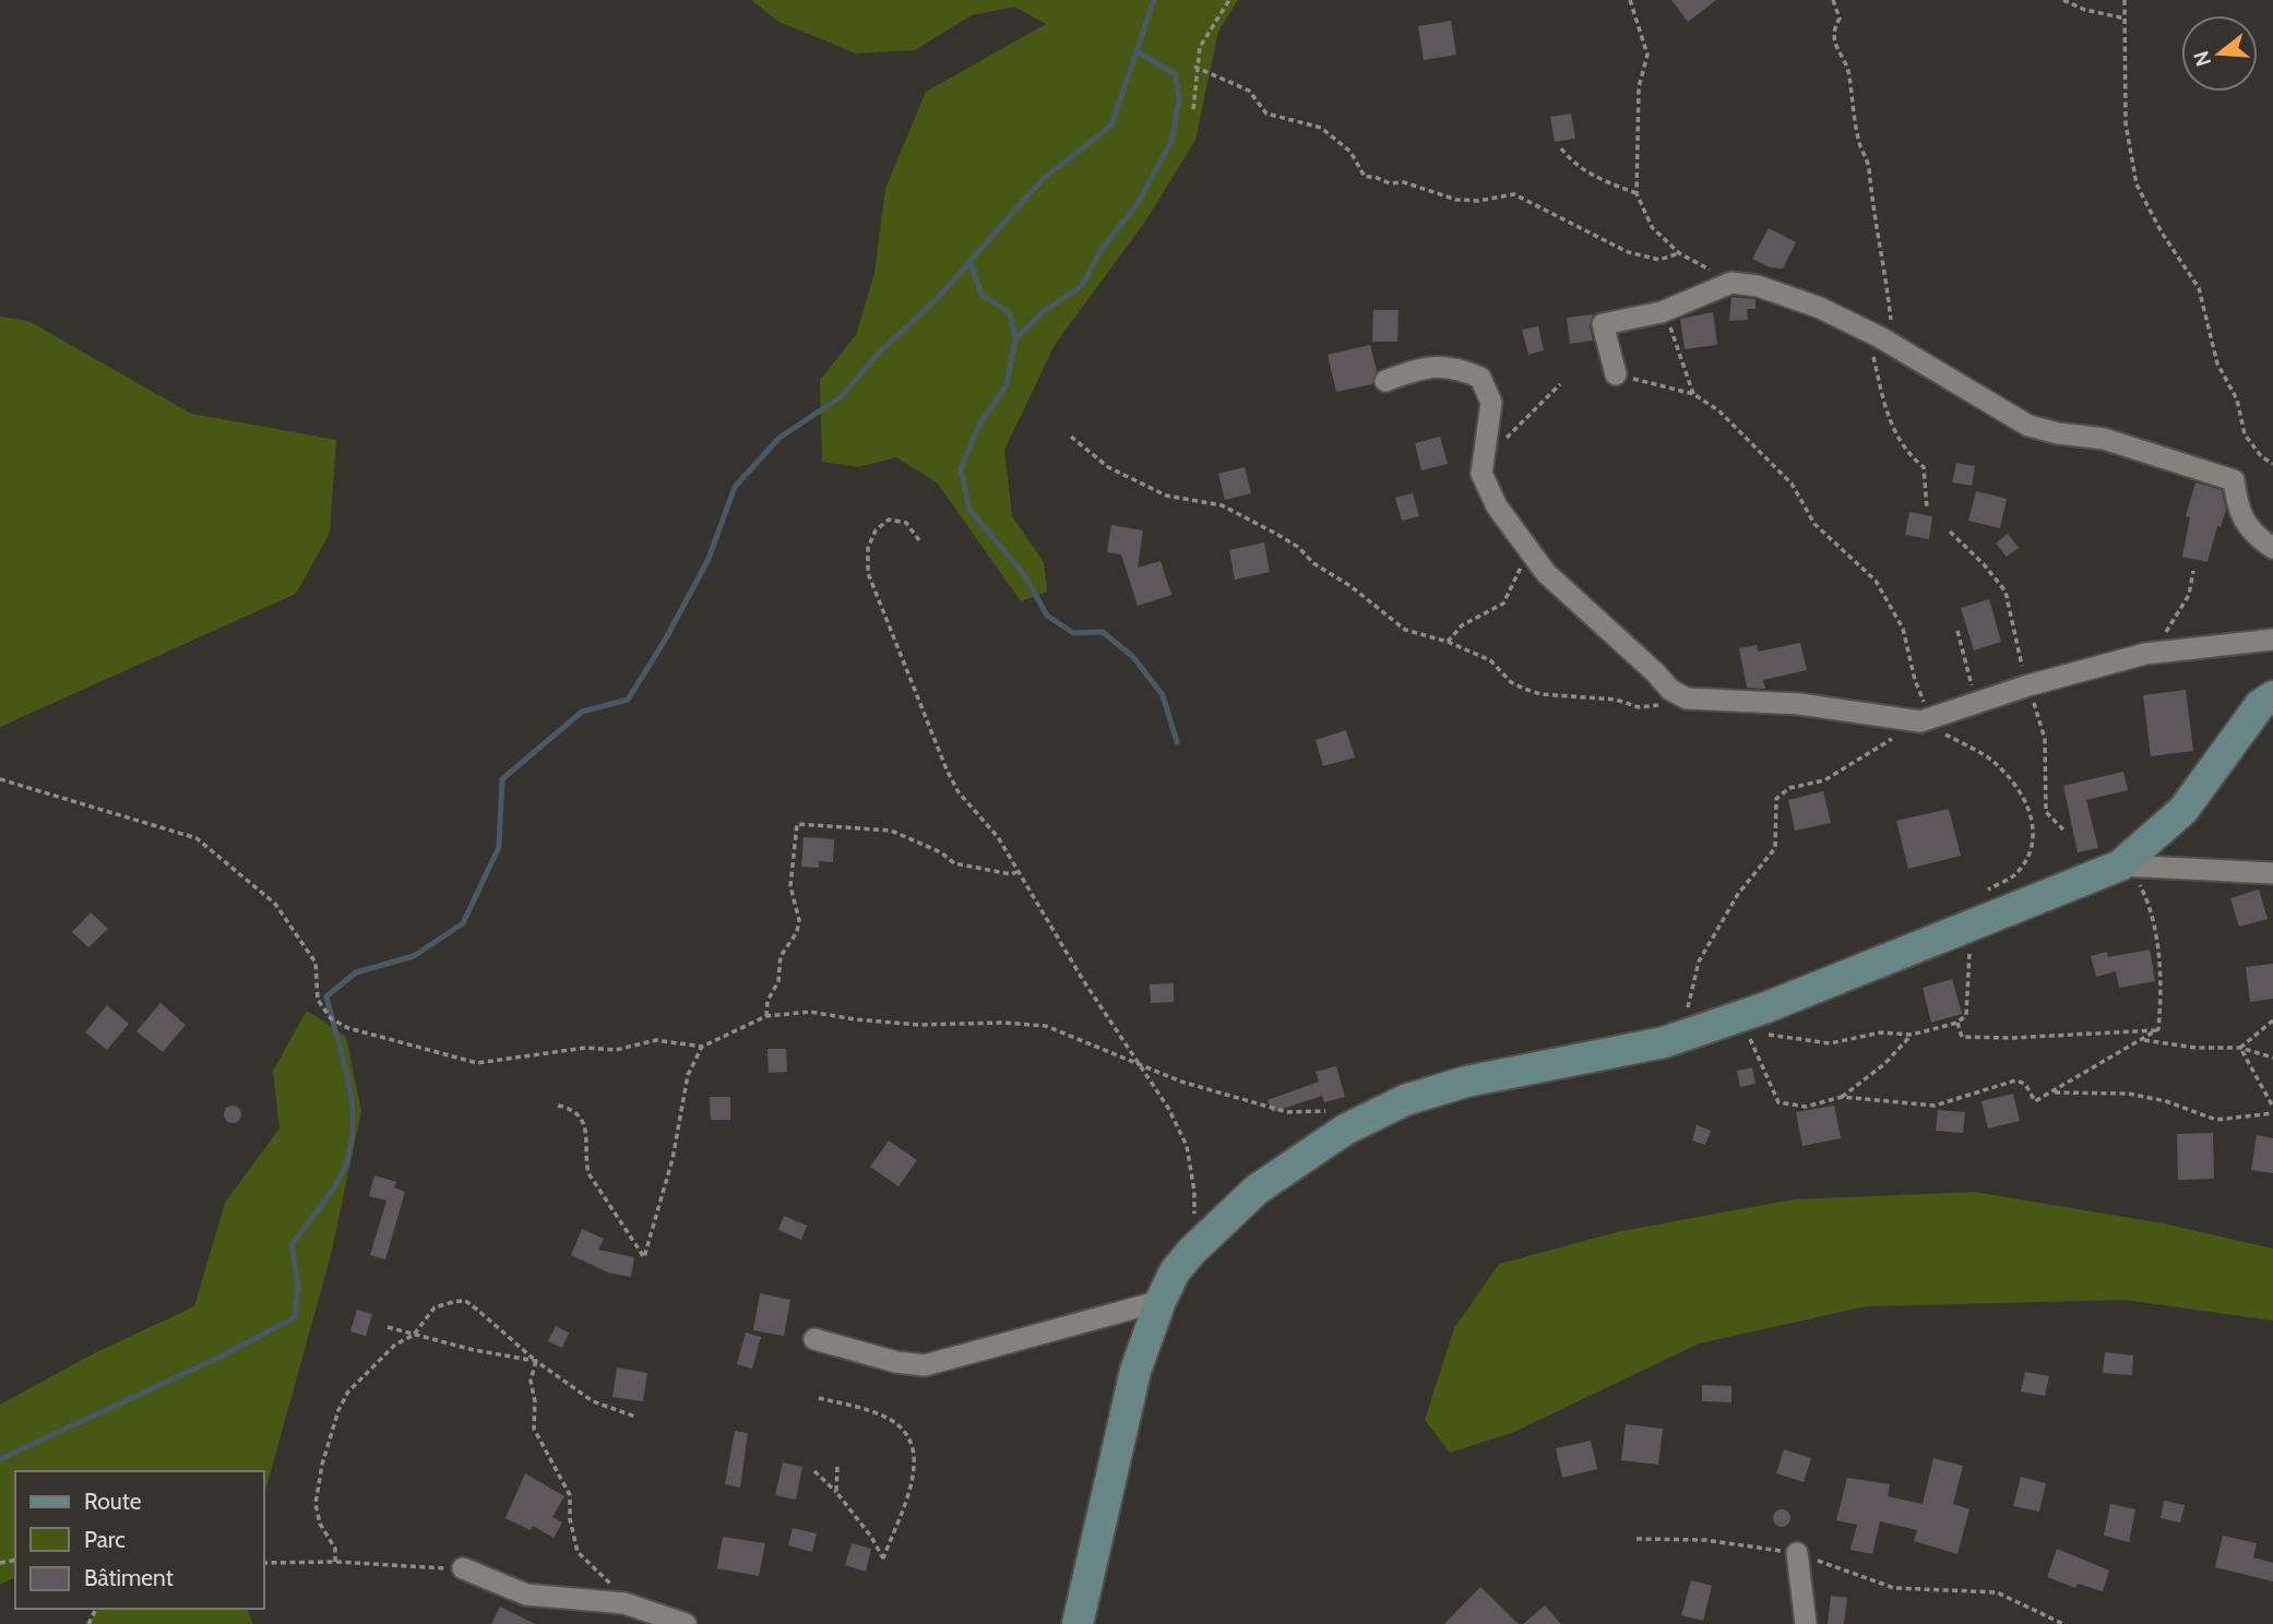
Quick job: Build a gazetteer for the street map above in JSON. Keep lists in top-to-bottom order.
{
  "legend": ["Route", "Parc", "Bâtiment"],
  "north": "left"
}
